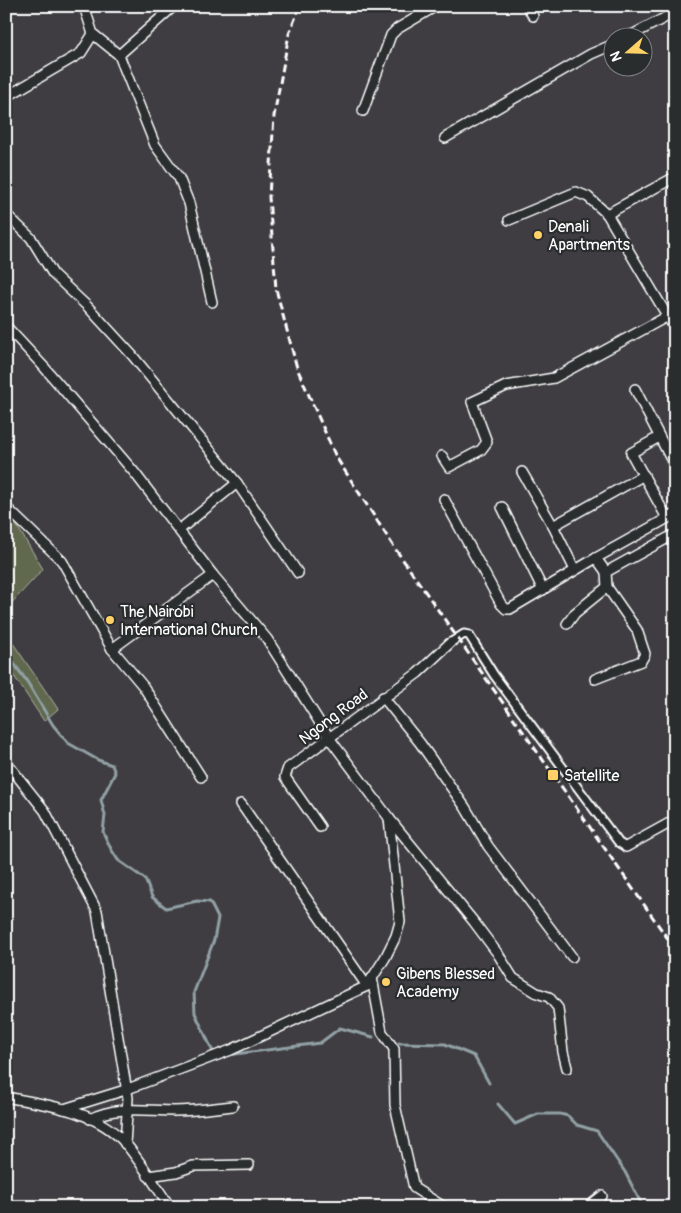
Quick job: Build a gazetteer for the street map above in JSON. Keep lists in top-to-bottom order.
{
  "streets": {
    "street": ["Ngong Road"]
  },
  "places": {
    "other": ["Denali Apartments", "The Nairobi International Church", "Gibens Blessed Academy"],
    "transit": ["Satellite"]
  },
  "north": "left"
}
